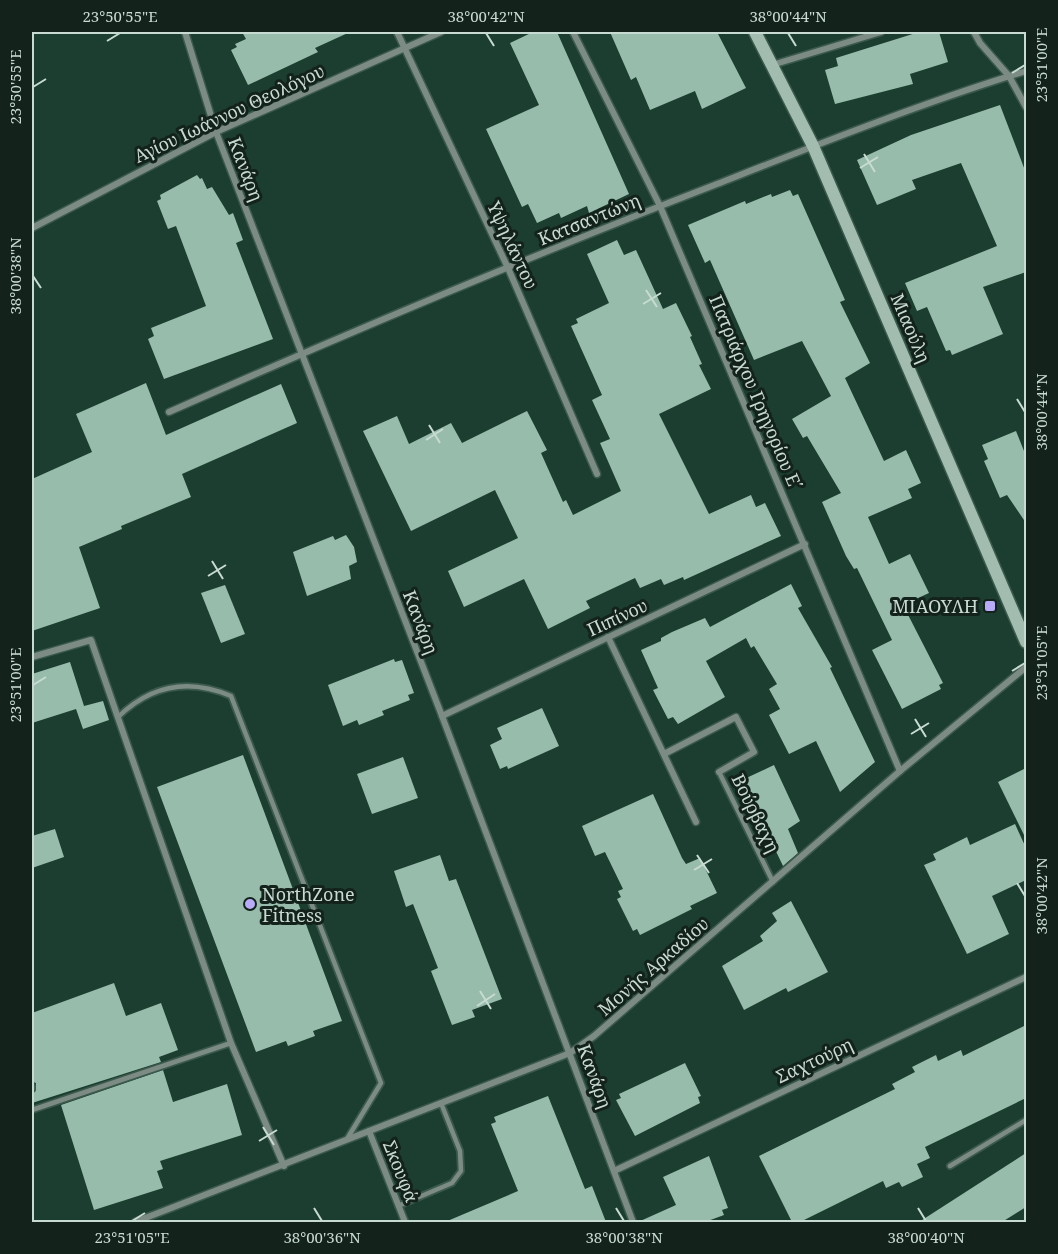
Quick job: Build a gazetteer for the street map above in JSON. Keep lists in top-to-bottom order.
{
  "streets": {
    "street": [
      "Αγίου Ιωάννου Θεολόγου",
      "Κανάρη",
      "Κατσαντώνη",
      "Υψηλάντου",
      "Μιαούλη",
      "Πατριάρχου Γρηγορίου Ε΄",
      "Πιπίνου",
      "Βούρβαχη",
      "Μονής Αρκαδίου",
      "Σαχτούρη",
      "Σκουφά"
    ]
  },
  "crossings": [
    ["Αγίου Ιωάννου Θεολόγου", "Κανάρη"],
    ["Αγίου Ιωάννου Θεολόγου", "Υψηλάντου"],
    ["Κανάρη", "Κατσαντώνη"],
    ["Κανάρη", "Πιπίνου"],
    ["Κανάρη", "Μονής Αρκαδίου"],
    ["Κανάρη", "Σαχτούρη"],
    ["Κατσαντώνη", "Υψηλάντου"],
    ["Κατσαντώνη", "Μιαούλη"],
    ["Κατσαντώνη", "Πατριάρχου Γρηγορίου Ε΄"],
    ["Πατριάρχου Γρηγορίου Ε΄", "Πιπίνου"],
    ["Πατριάρχου Γρηγορίου Ε΄", "Μονής Αρκαδίου"],
    ["Βούρβαχη", "Μονής Αρκαδίου"],
    ["Μονής Αρκαδίου", "Σκουφά"]
  ],
  "places": {
    "transit": ["ΜΙΑΟΥΛΗ"],
    "other": ["NorthZone Fitness"]
  },
  "coordinates": [
    "23°50'55\"E",
    "38°00'42\"N",
    "38°00'44\"N",
    "23°51'00\"E",
    "38°00'38\"N",
    "23°51'05\"E",
    "38°00'36\"N",
    "38°00'40\"N"
  ]
}
